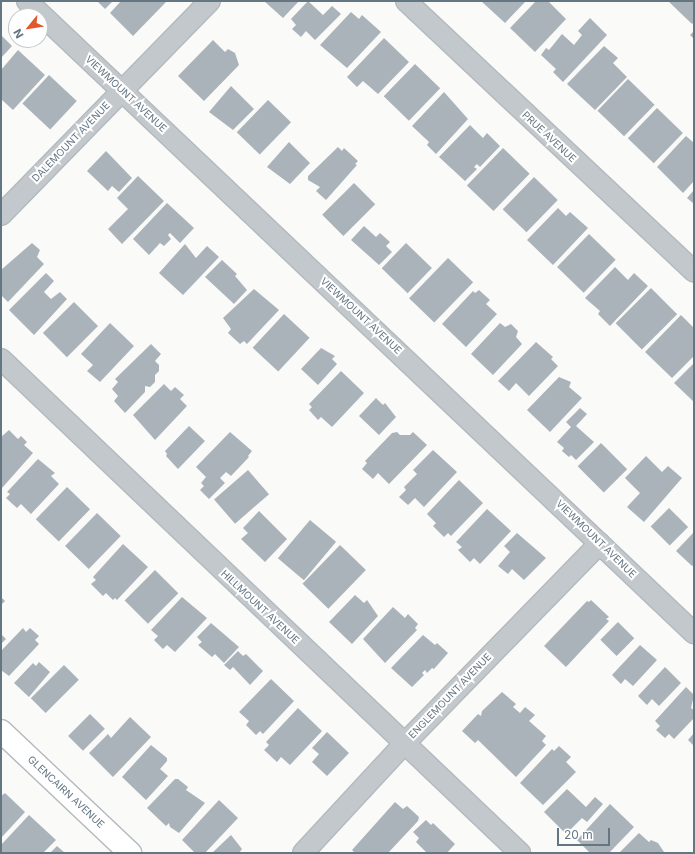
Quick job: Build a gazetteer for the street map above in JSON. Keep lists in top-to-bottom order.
{
  "streets": {
    "street": [
      "VIEWMOUNT AVENUE",
      "PRUE AVENUE",
      "DALEMOUNT AVENUE",
      "HILLMOUNT AVENUE",
      "ENGLEMOUNT AVENUE",
      "GLENCAIRN AVENUE"
    ]
  },
  "crossings": [
    ["VIEWMOUNT AVENUE", "DALEMOUNT AVENUE"],
    ["VIEWMOUNT AVENUE", "ENGLEMOUNT AVENUE"],
    ["HILLMOUNT AVENUE", "ENGLEMOUNT AVENUE"]
  ],
  "scale_bar": "20 m",
  "north": "bottom left"
}
